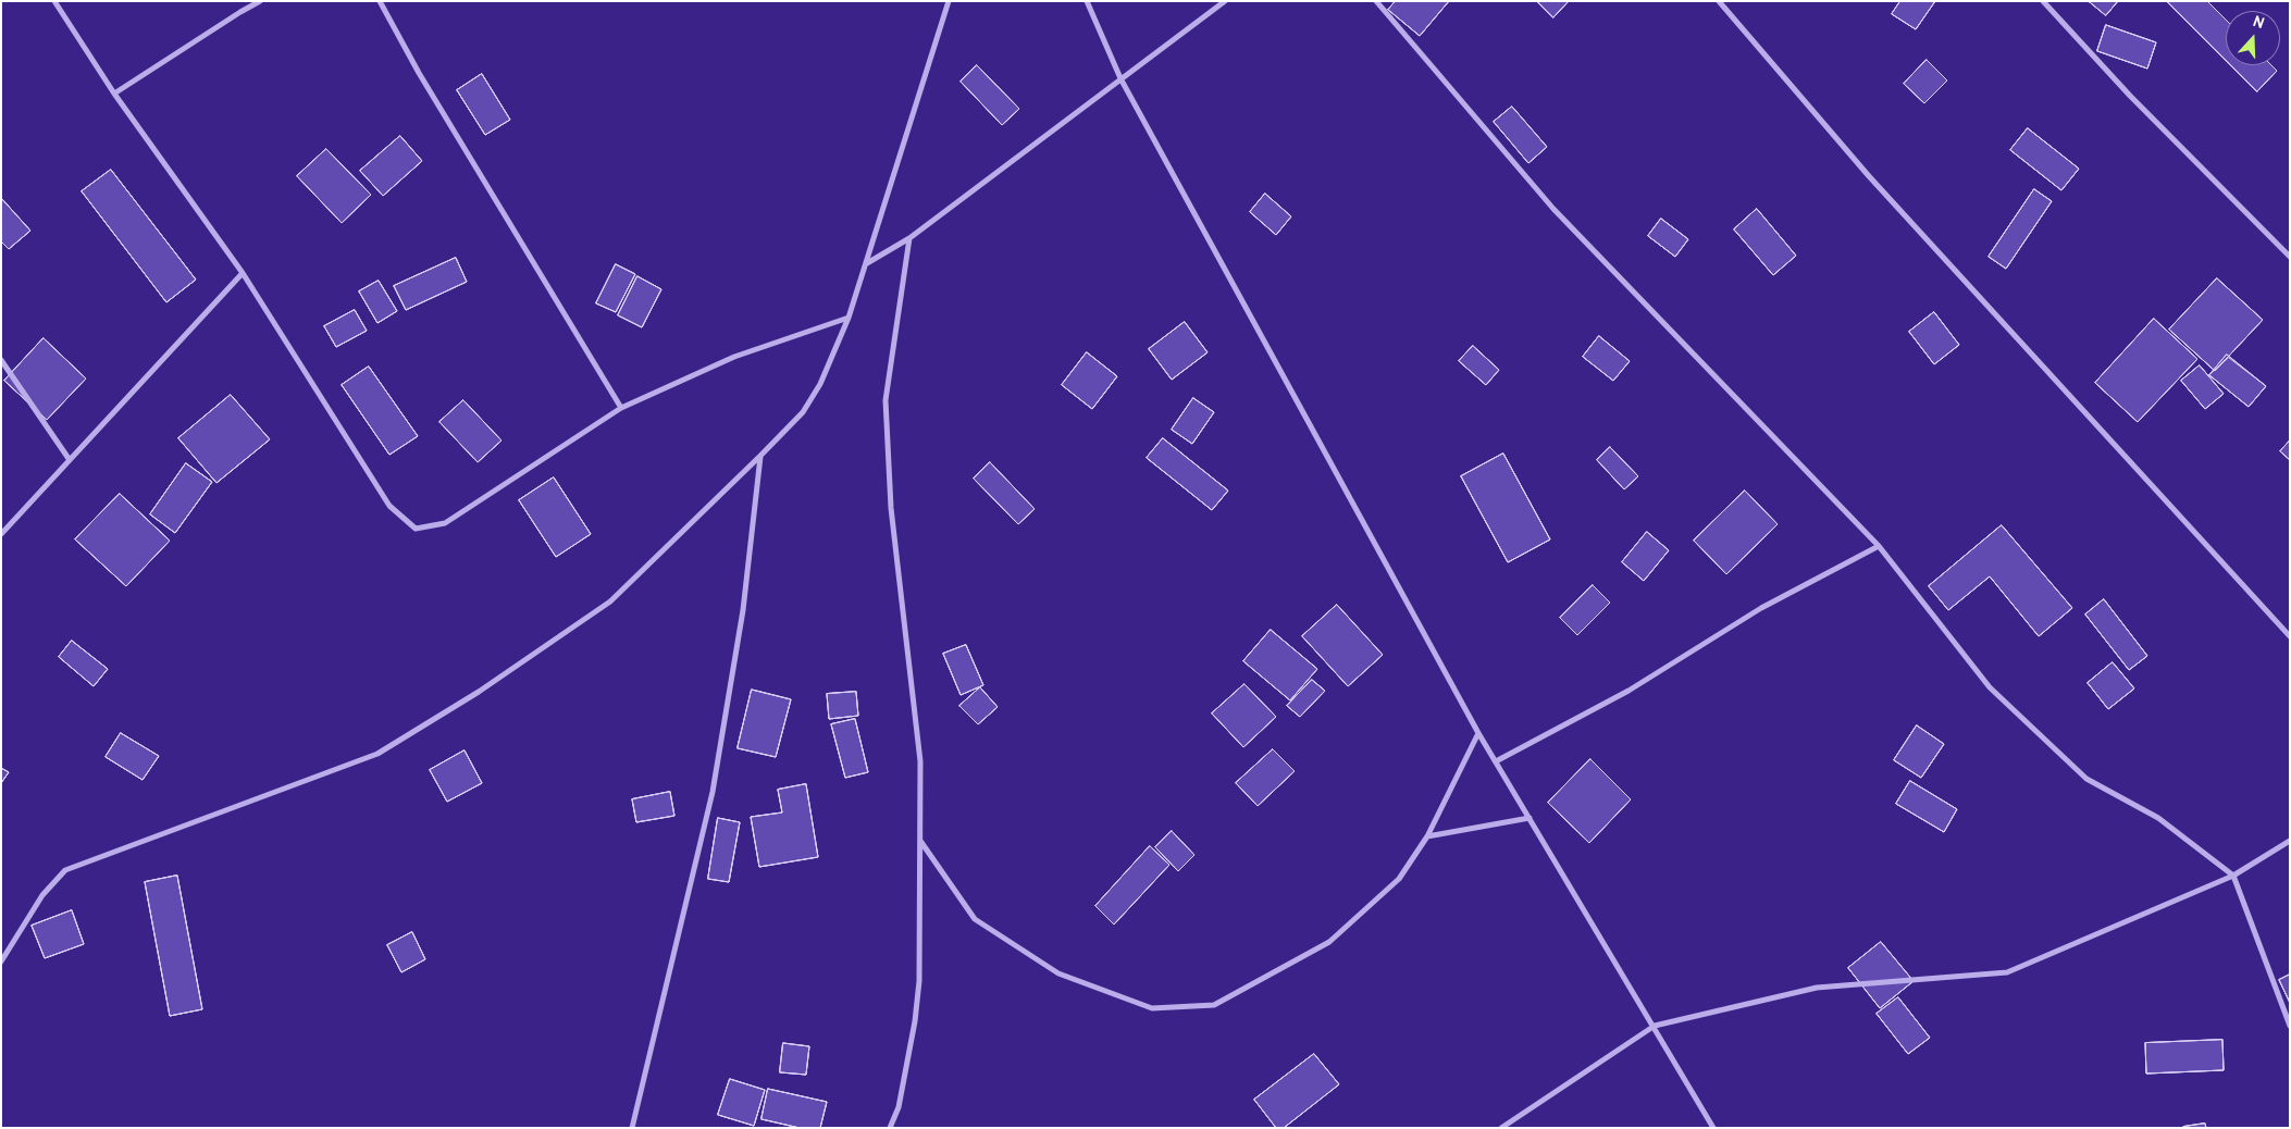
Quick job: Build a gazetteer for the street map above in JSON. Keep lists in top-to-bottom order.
{
  "north": "top"
}
